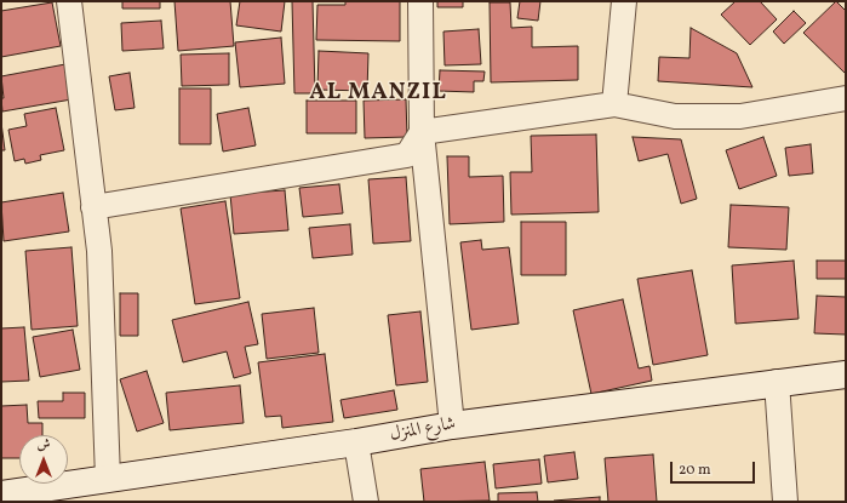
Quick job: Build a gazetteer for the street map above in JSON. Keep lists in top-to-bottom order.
{
  "streets": {
    "street": ["شارع المنزل"]
  },
  "districts": ["AL MANZIL"],
  "scale_bar": "20 m",
  "north": "top"
}
